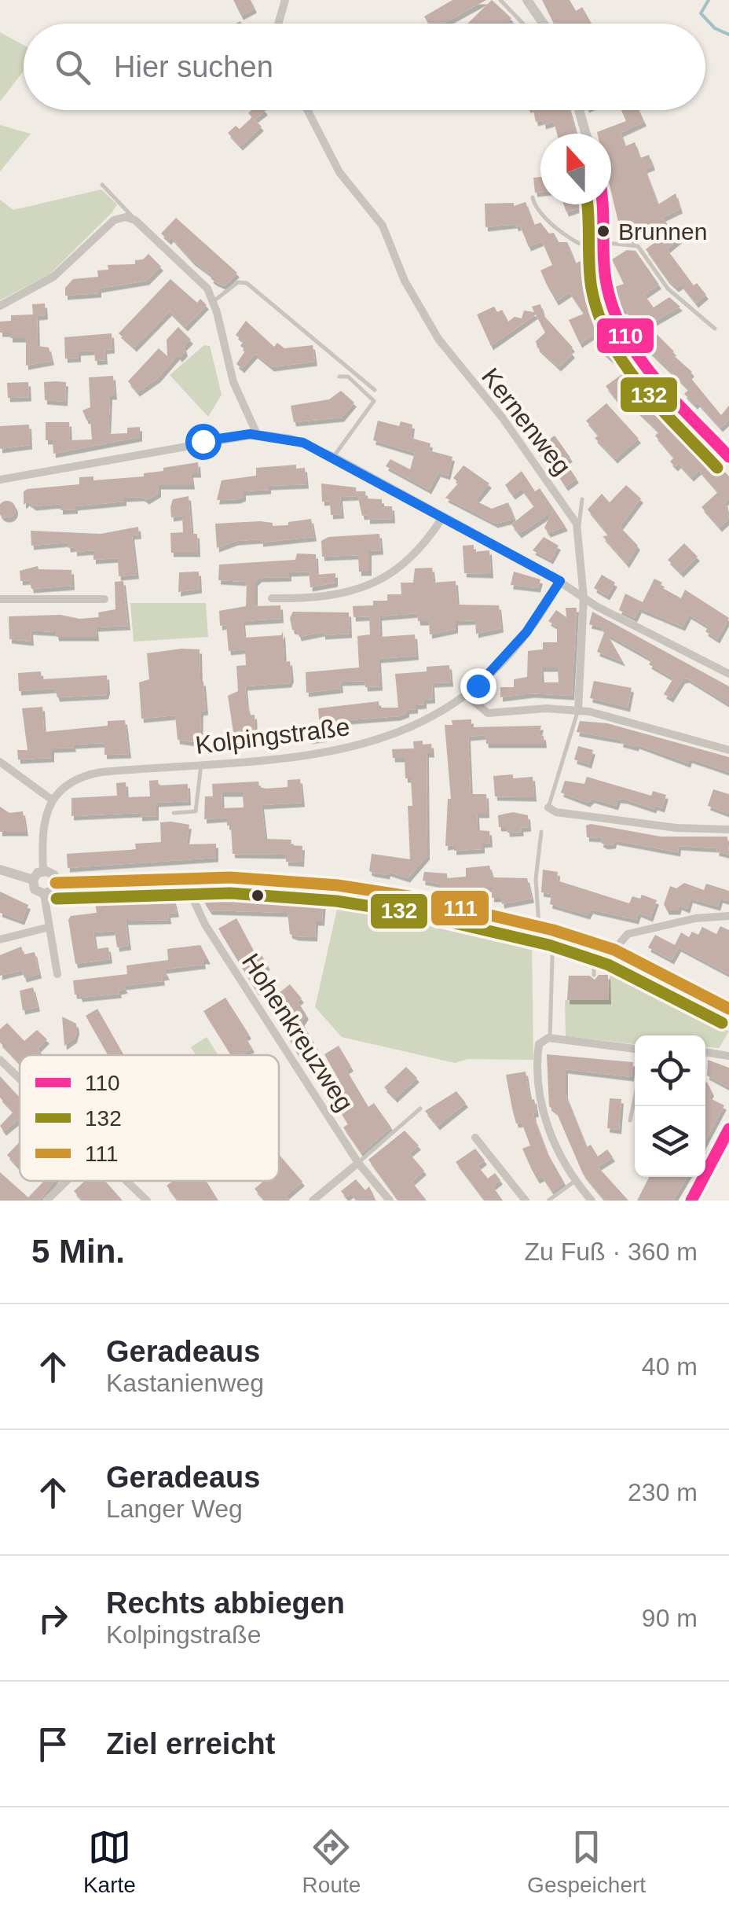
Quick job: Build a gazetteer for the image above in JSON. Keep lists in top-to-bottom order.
{
  "streets": {
    "street": ["Kernenweg", "Kolpingstraße", "Hohenkreuzweg"]
  },
  "places": ["Brunnen"],
  "lines": ["transit line 110", "transit line 132", "transit line 111"],
  "legend": ["110", "132", "111"],
  "north": "top",
  "page": {
    "search": "Hier suchen",
    "heading": ["5 Min.", "Zu Fuß · 360 m"],
    "list": [
      ["Geradeaus", "Kastanienweg", "40 m"],
      ["Geradeaus", "Langer Weg", "230 m"],
      ["Rechts abbiegen", "Kolpingstraße", "90 m"],
      "Ziel erreicht"
    ],
    "nav": ["Karte", "Route", "Gespeichert"]
  }
}
